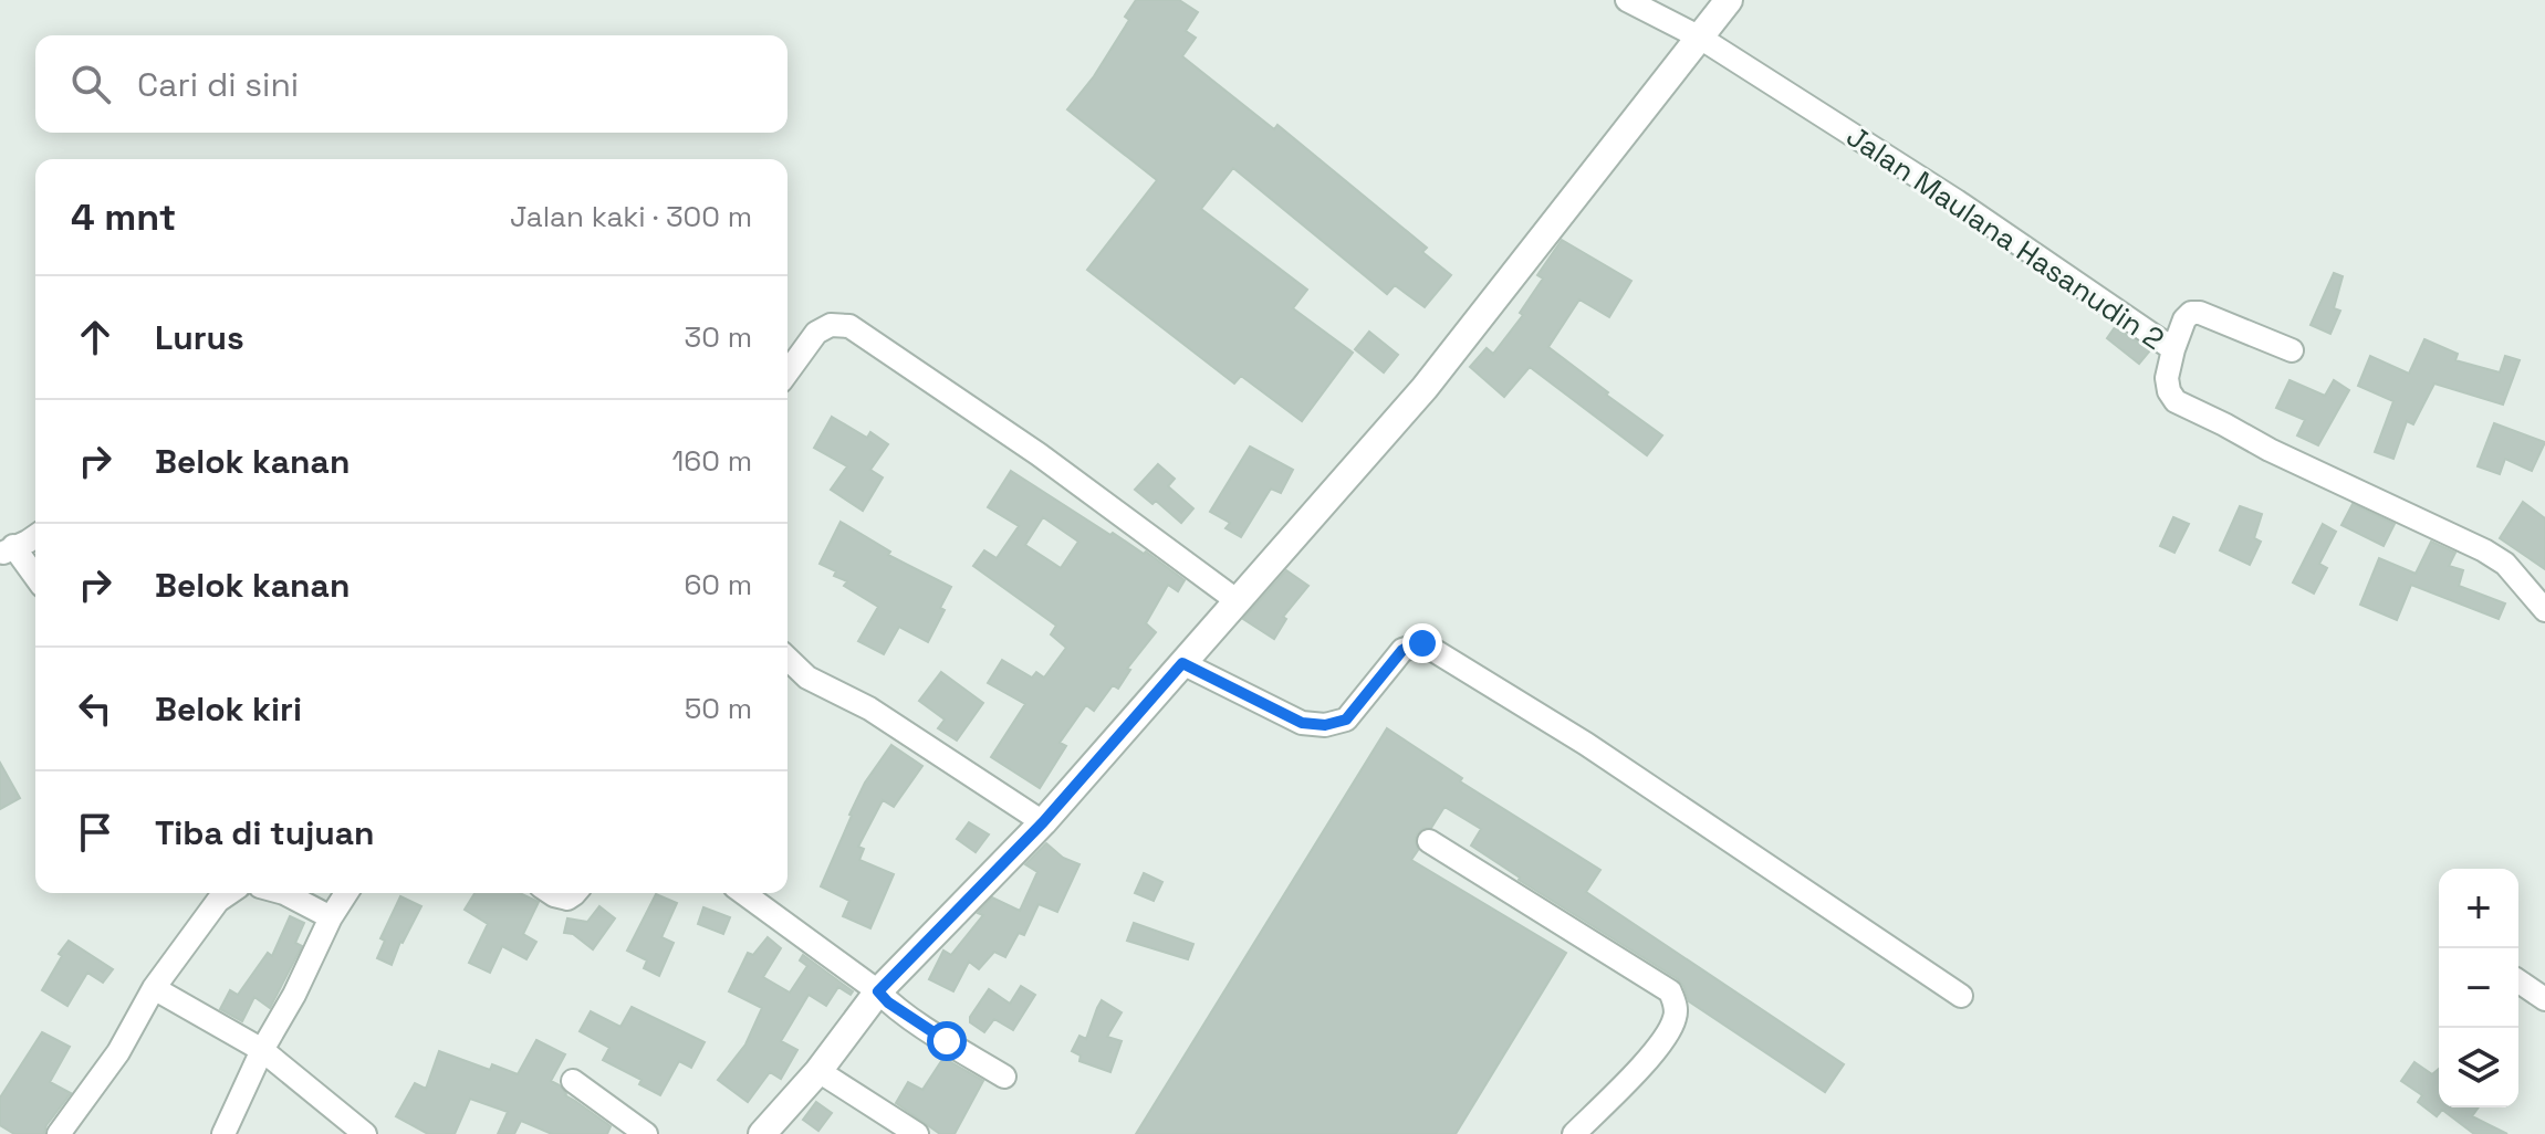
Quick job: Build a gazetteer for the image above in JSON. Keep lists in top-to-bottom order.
{
  "streets": {
    "street": ["Jalan Maulana Hasanudin 2"]
  },
  "page": {
    "search": "Cari di sini",
    "heading": ["4 mnt", "Jalan kaki · 300 m"],
    "list": [
      ["Lurus", "30 m"],
      ["Belok kanan", "160 m"],
      ["Belok kanan", "60 m"],
      ["Belok kiri", "50 m"],
      "Tiba di tujuan"
    ],
    "map_buttons": ["+", "−"]
  }
}
